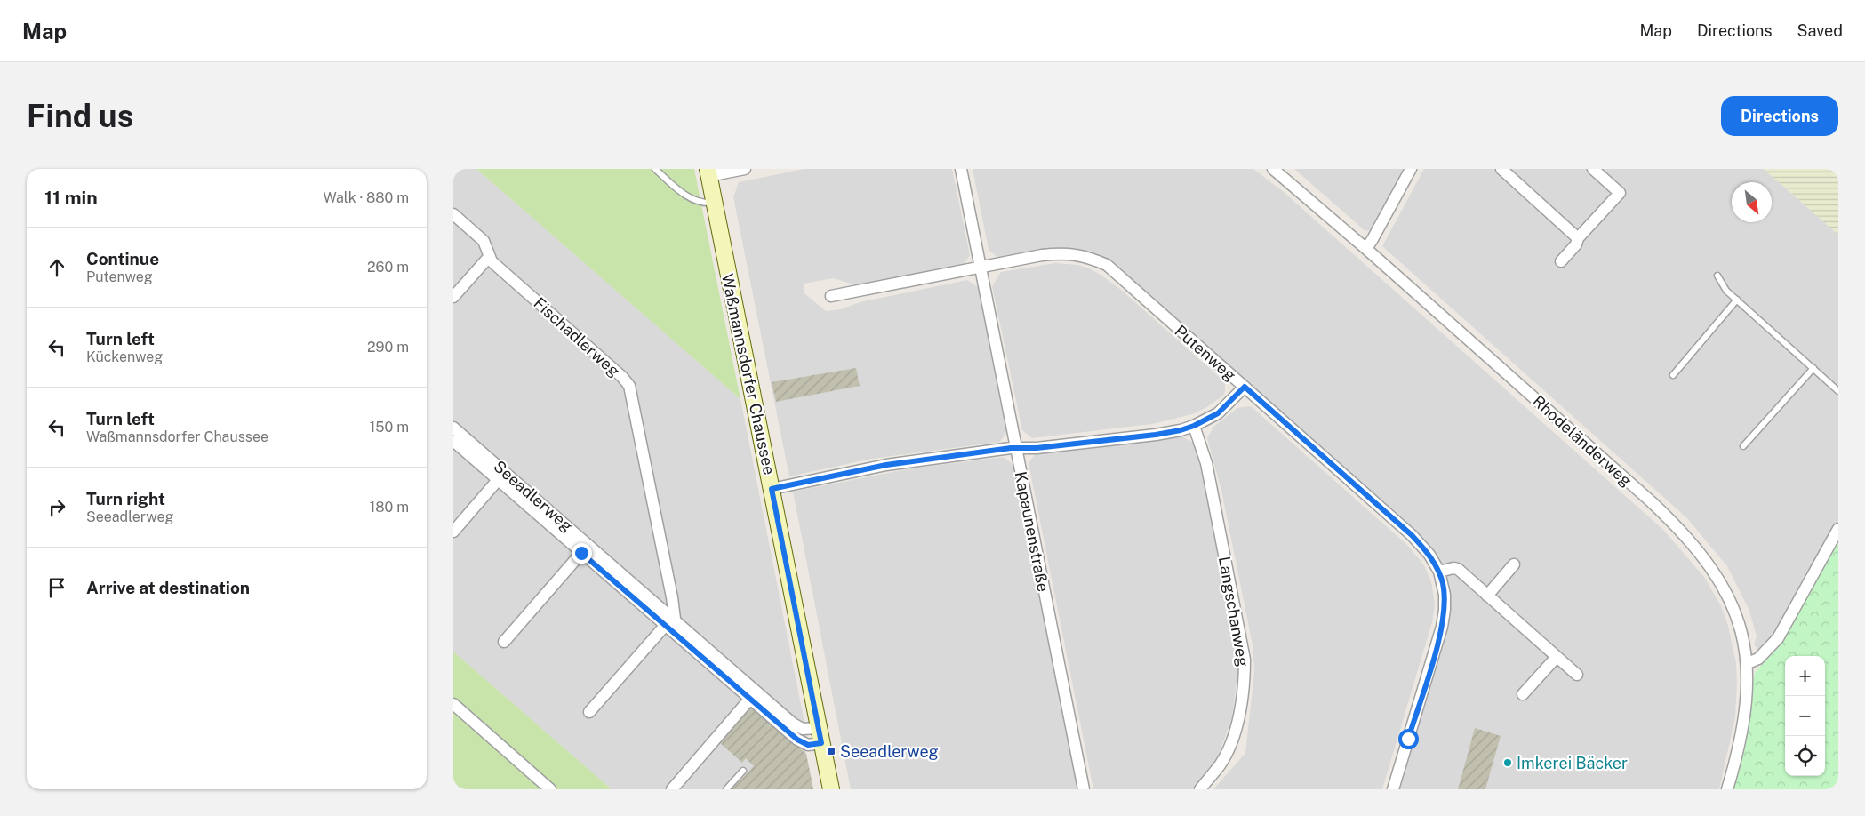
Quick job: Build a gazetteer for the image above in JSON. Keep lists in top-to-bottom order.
{
  "streets": {
    "street": [
      "Fischadlerweg",
      "Putenweg",
      "Waßmannsdorfer Chaussee",
      "Rhodeländerweg",
      "Seeadlerweg",
      "Kapaunenstraße",
      "Langschanweg"
    ]
  },
  "crossings": [
    ["Fischadlerweg", "Seeadlerweg"],
    ["Putenweg", "Kapaunenstraße"],
    ["Waßmannsdorfer Chaussee", "Seeadlerweg"]
  ],
  "places": {
    "transit": ["Seeadlerweg"],
    "other": ["Imkerei Bäcker"]
  },
  "north": "bottom right",
  "page": {
    "header": "Map",
    "nav": ["Map", "Directions", "Saved"],
    "buttons": "Directions",
    "title": "Find us",
    "heading": ["11 min", "Walk · 880 m"],
    "list": [
      ["Continue", "Putenweg", "260 m"],
      ["Turn left", "Kückenweg", "290 m"],
      ["Turn left", "Waßmannsdorfer Chaussee", "150 m"],
      ["Turn right", "Seeadlerweg", "180 m"],
      "Arrive at destination"
    ],
    "map_buttons": ["+", "−"]
  }
}
